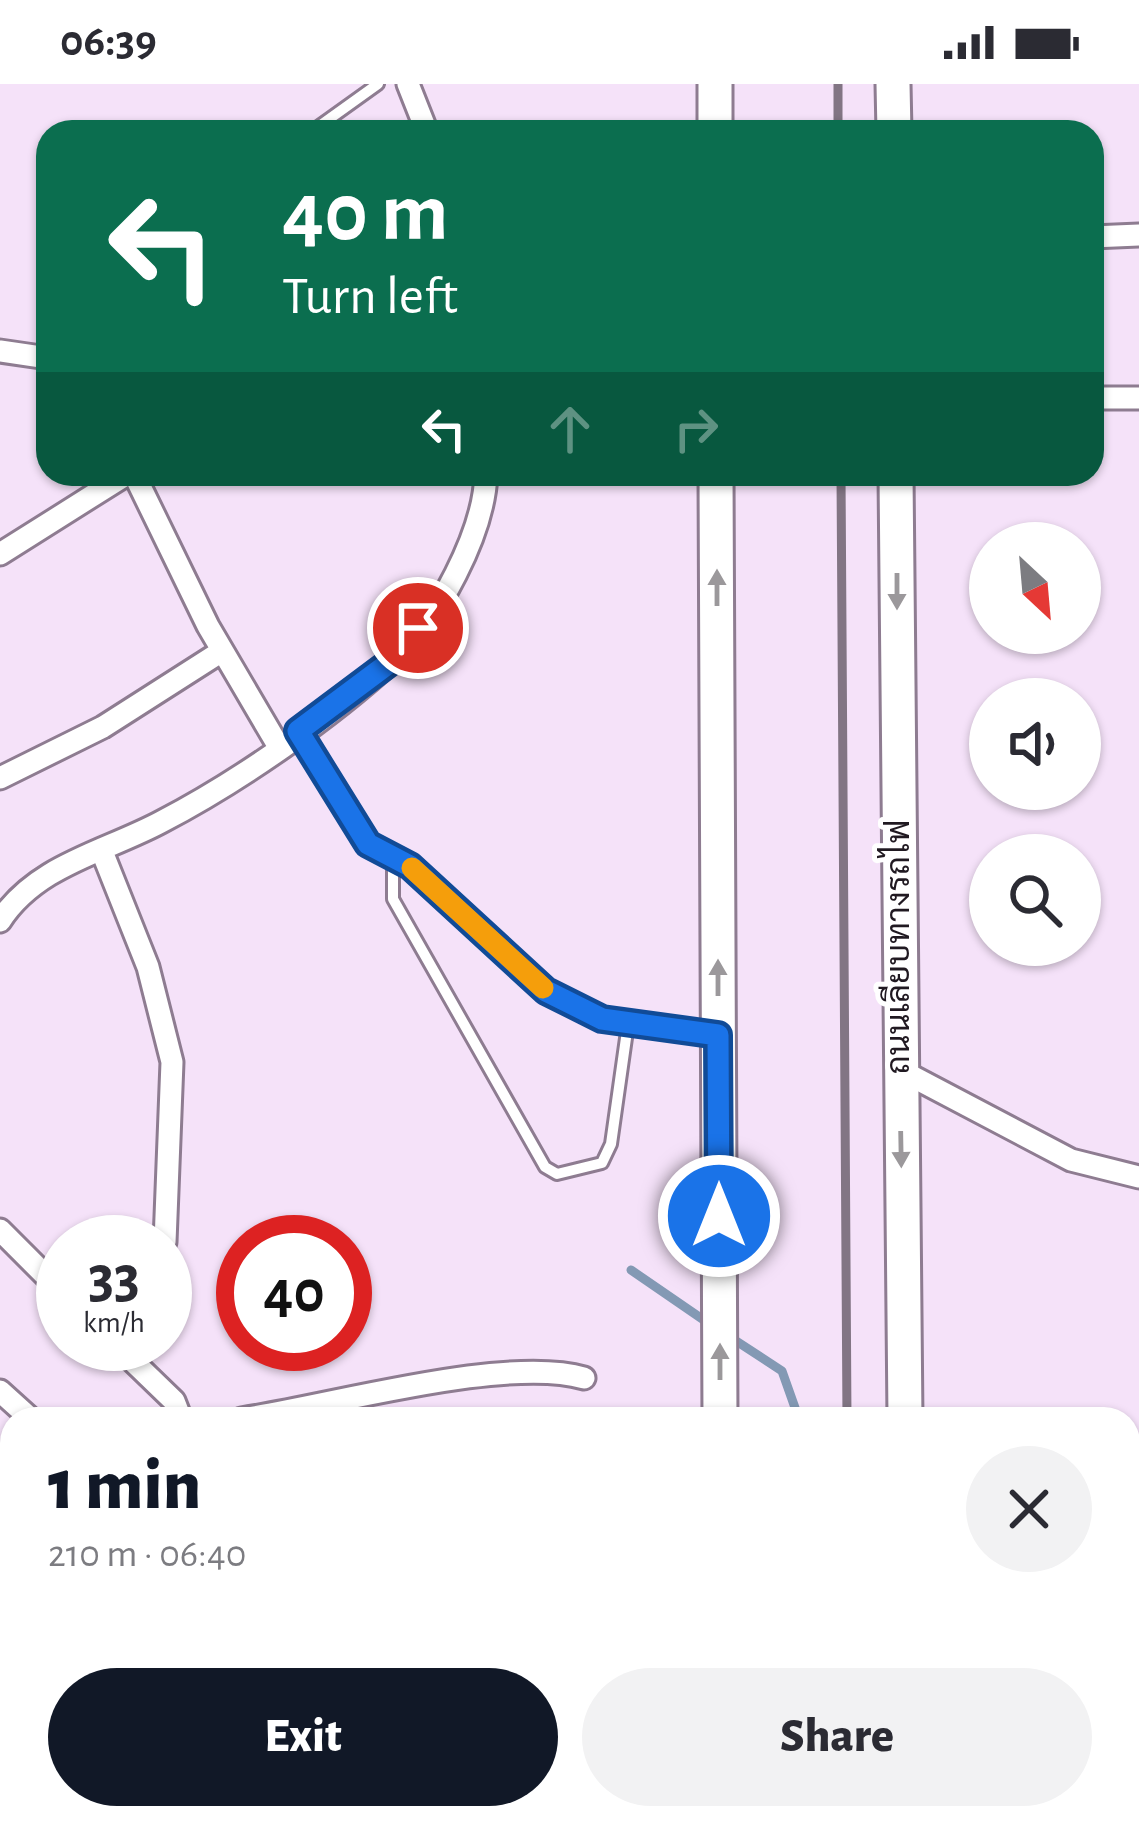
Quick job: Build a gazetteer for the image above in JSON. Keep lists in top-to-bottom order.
{
  "streets": {
    "street": ["ถนนเลียบทางรถไฟ"]
  },
  "north": "bottom right",
  "page": {
    "status": "06:39",
    "turn": ["40 m", "Turn left"],
    "speed": "33 km/h",
    "limit": "40",
    "heading": ["1 min", "210 m · 06:40"],
    "buttons": ["Exit", "Share"]
  }
}
